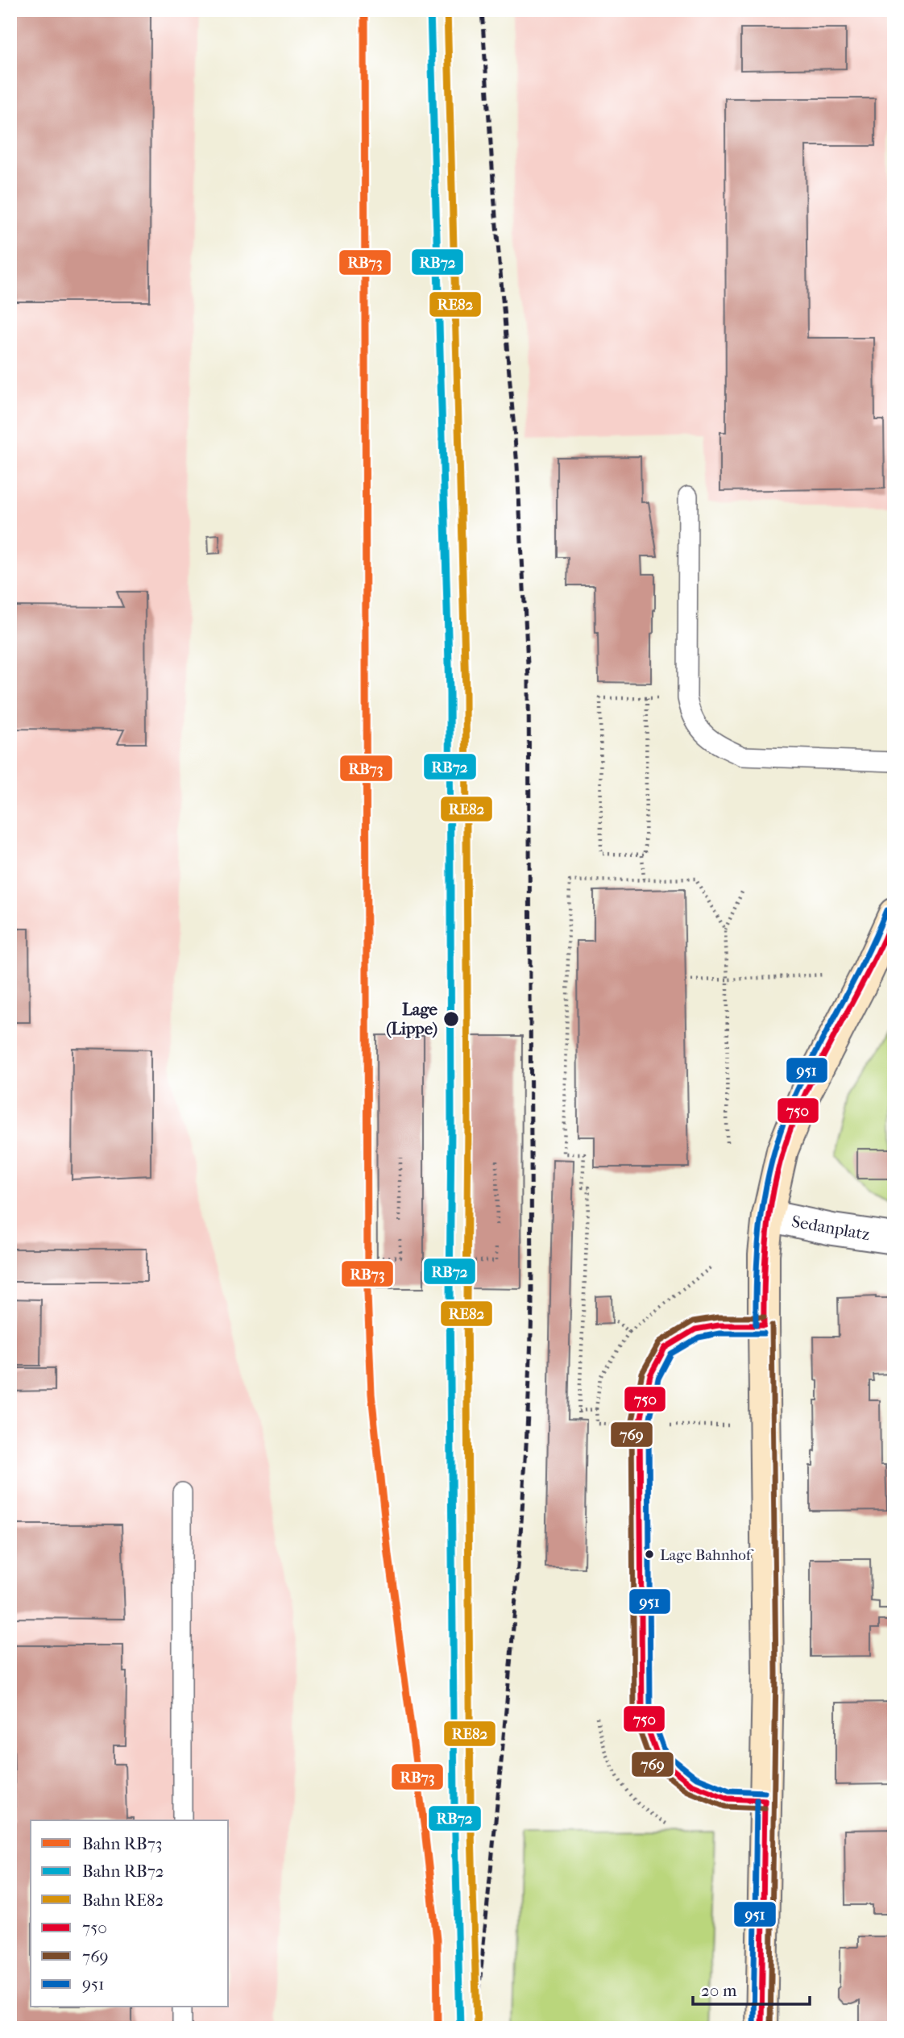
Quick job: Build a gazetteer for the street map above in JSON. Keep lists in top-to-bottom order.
{
  "streets": {
    "street": ["Sedanplatz"]
  },
  "places": ["Lage (Lippe)", "Lage Bahnhof"],
  "lines": [
    "rail line RB73",
    "rail line RB72",
    "rail line RE82",
    "transit line 951",
    "transit line 750",
    "transit line 769"
  ],
  "legend": [
    "Bahn RB73",
    "Bahn RB72",
    "Bahn RE82",
    "750",
    "769",
    "951"
  ],
  "scale_bar": "20 m"
}
